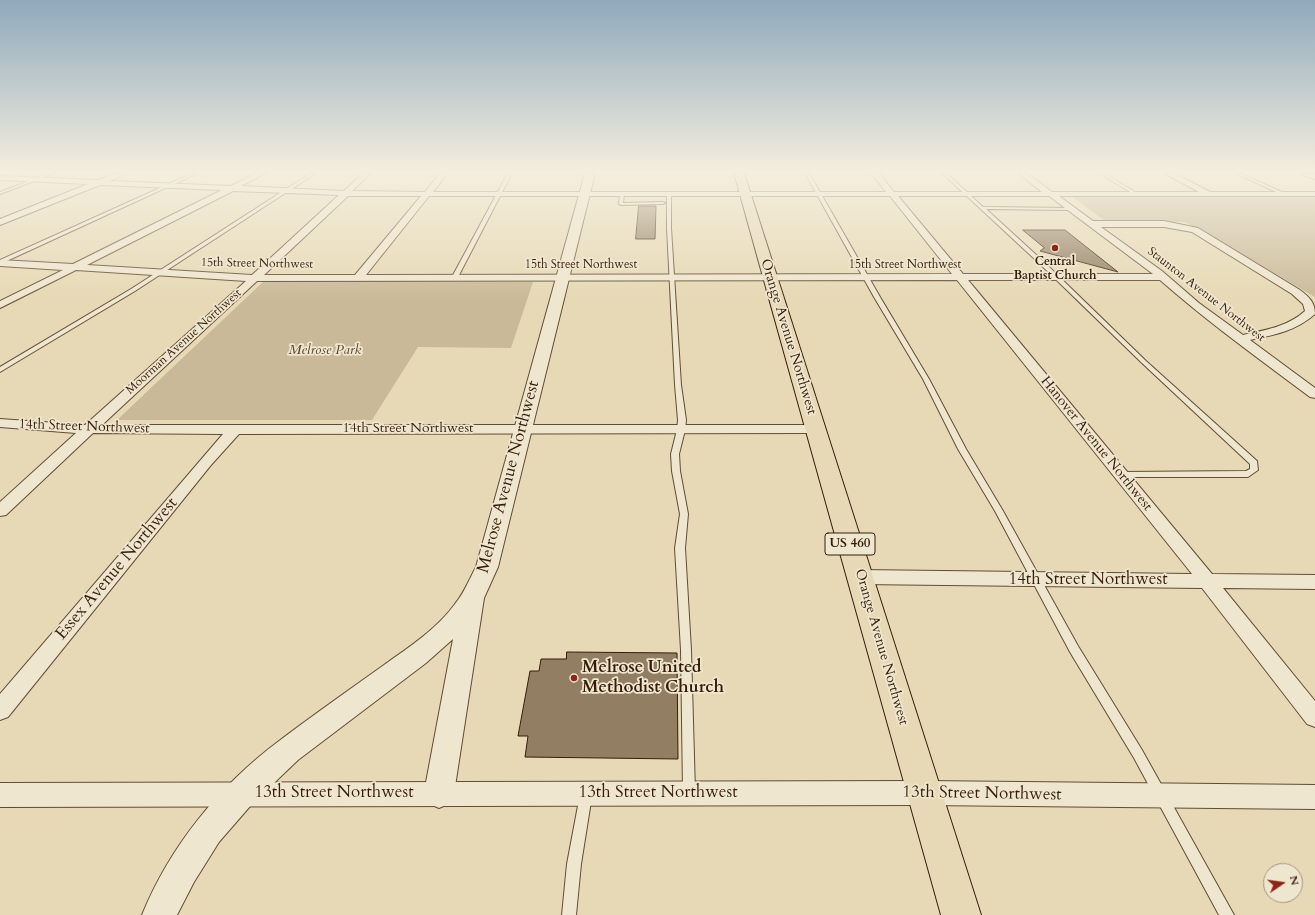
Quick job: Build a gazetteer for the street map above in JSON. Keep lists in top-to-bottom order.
{
  "streets": {
    "main road": ["Orange Avenue Northwest", "US 460"],
    "street": [
      "15th Street Northwest",
      "Staunton Avenue Northwest",
      "Moorman Avenue Northwest",
      "14th Street Northwest",
      "Hanover Avenue Northwest",
      "Melrose Avenue Northwest",
      "Essex Avenue Northwest",
      "13th Street Northwest"
    ]
  },
  "crossings": [
    ["15th Street Northwest", "Staunton Avenue Northwest"],
    ["15th Street Northwest", "Orange Avenue Northwest"],
    ["15th Street Northwest", "Moorman Avenue Northwest"],
    ["15th Street Northwest", "Hanover Avenue Northwest"],
    ["15th Street Northwest", "Melrose Avenue Northwest"],
    ["Orange Avenue Northwest", "14th Street Northwest"],
    ["Orange Avenue Northwest", "13th Street Northwest"],
    ["Moorman Avenue Northwest", "14th Street Northwest"],
    ["14th Street Northwest", "Hanover Avenue Northwest"],
    ["14th Street Northwest", "Melrose Avenue Northwest"],
    ["14th Street Northwest", "Essex Avenue Northwest"],
    ["Melrose Avenue Northwest", "13th Street Northwest"]
  ],
  "parks": ["Melrose Park"],
  "places": ["Central Baptist Church", "Melrose United Methodist Church"],
  "north": "right"
}
